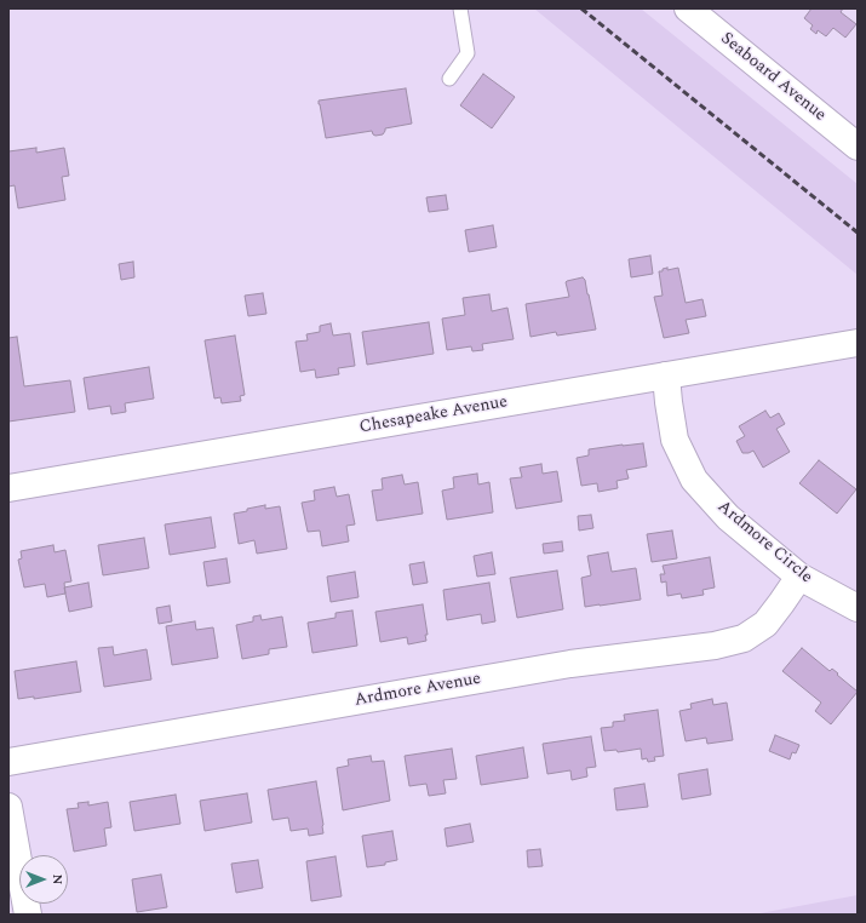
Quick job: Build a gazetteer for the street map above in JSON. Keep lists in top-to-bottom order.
{
  "streets": {
    "street": [
      "Seaboard Avenue",
      "Chesapeake Avenue",
      "Ardmore Circle",
      "Ardmore Avenue"
    ]
  },
  "crossings": [
    ["Chesapeake Avenue", "Ardmore Circle"],
    ["Ardmore Circle", "Ardmore Avenue"]
  ],
  "north": "right"
}
